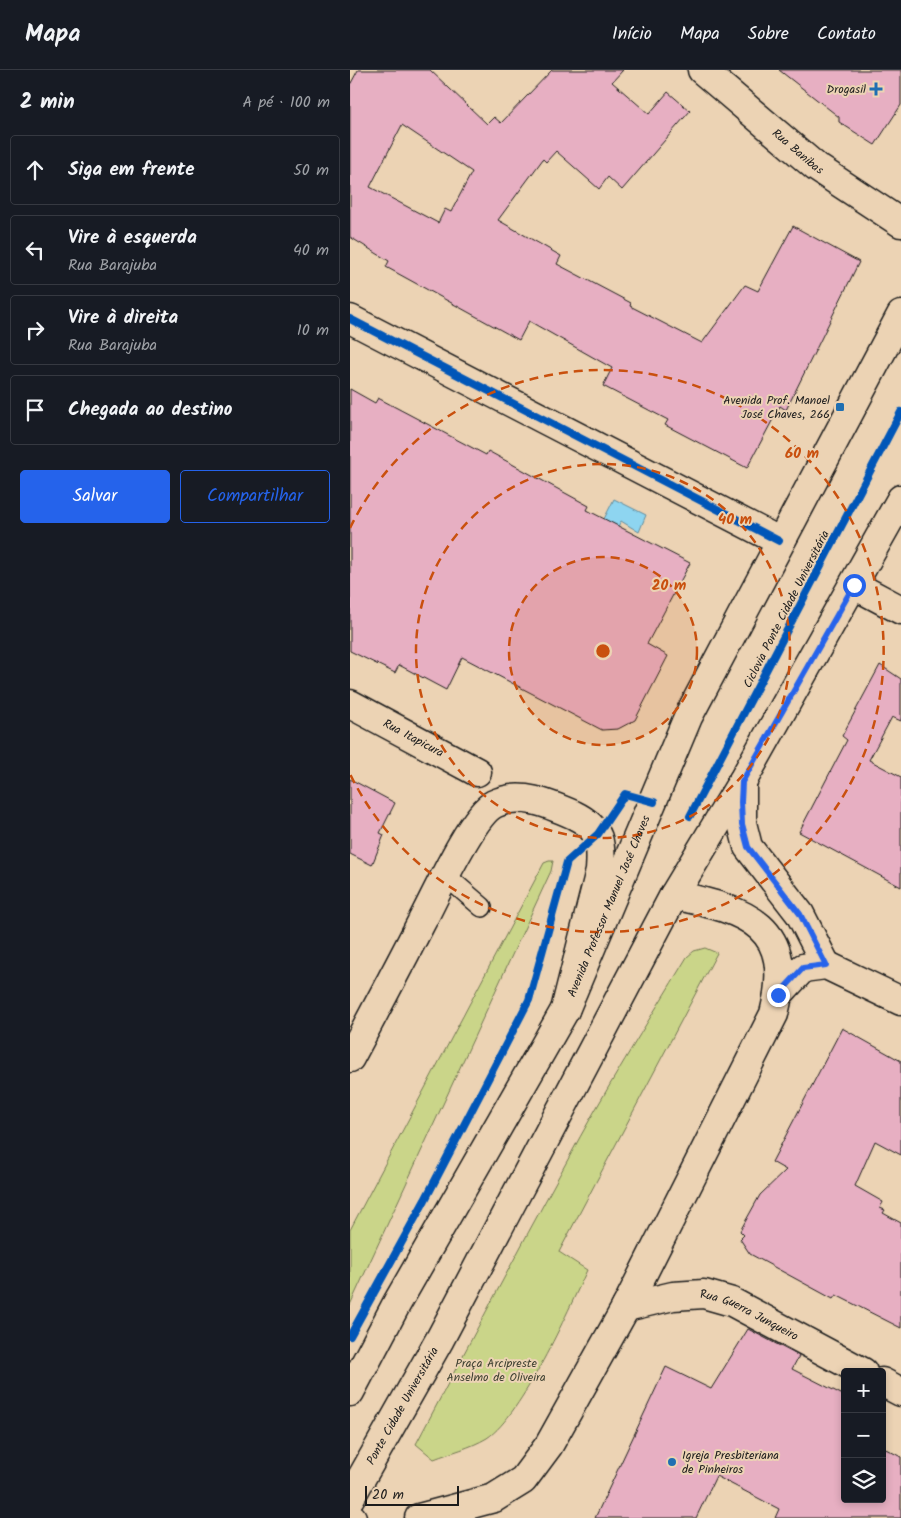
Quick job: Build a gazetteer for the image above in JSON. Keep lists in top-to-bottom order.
{
  "streets": {
    "main road": [
      "Rua Banibas",
      "Rua Itapicura",
      "Avenida Professor Manuel José Chaves",
      "Rua Guerra Junqueiro",
      "Ponte Cidade Universitária"
    ],
    "cycle path": ["Ciclovia Ponte Cidade Universitária"]
  },
  "parks": ["Praça Arcipreste Anselmo de Oliveira"],
  "places": {
    "health": ["Drogasil"],
    "transit": ["Avenida Prof. Manoel José Chaves, 266"],
    "other": ["Igreja Presbiteriana de Pinheiros"]
  },
  "scale_bar": "20 m",
  "page": {
    "header": "Mapa",
    "nav": [
      "Início",
      "Mapa",
      "Sobre",
      "Contato"
    ],
    "heading": ["2 min", "A pé · 100 m"],
    "list": [
      ["Siga em frente", "50 m"],
      ["Vire à esquerda", "Rua Barajuba", "40 m"],
      ["Vire à direita", "Rua Barajuba", "10 m"],
      "Chegada ao destino"
    ],
    "buttons": ["Salvar", "Compartilhar"],
    "map_buttons": ["+", "−"],
    "scale": "20 m"
  },
  "rings": ["60 m", "40 m", "20 m"]
}
